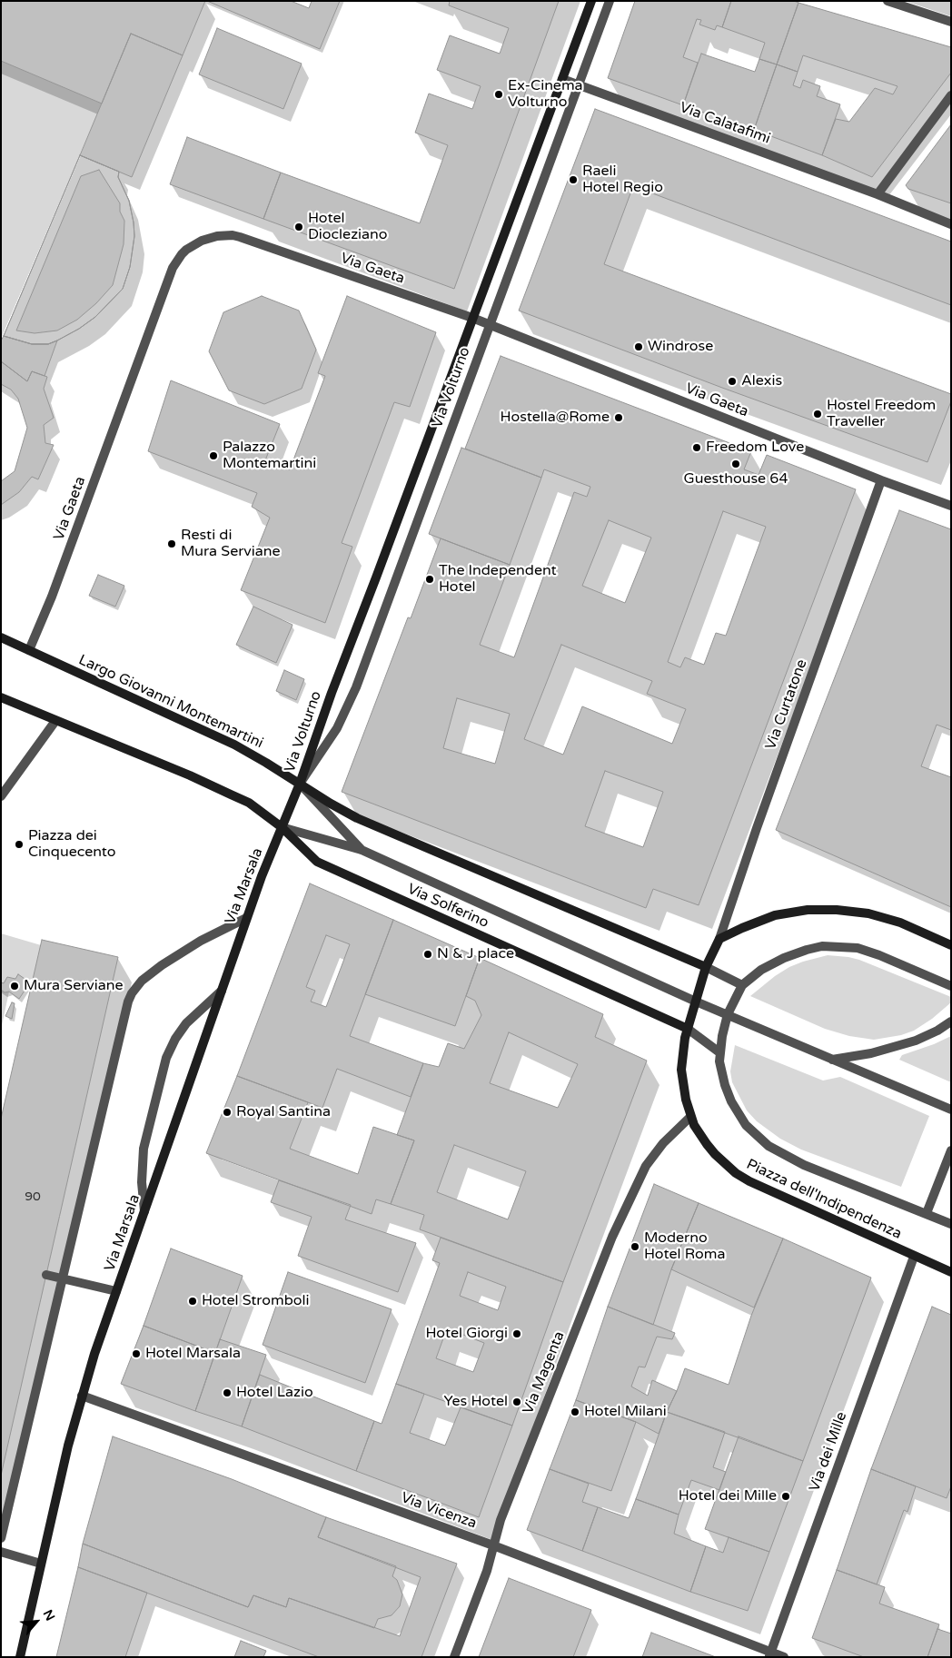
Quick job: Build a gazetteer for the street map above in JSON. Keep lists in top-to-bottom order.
{
  "streets": {
    "street": [
      "Via Calatafimi",
      "Via Gaeta",
      "Via Volturno",
      "Largo Giovanni Montemartini",
      "Via Curtatone",
      "Via Marsala",
      "Via Solferino",
      "Piazza dell'Indipendenza",
      "Via Magenta",
      "Via dei Mille",
      "Via Vicenza"
    ]
  },
  "crossings": [
    ["Via Calatafimi", "Via Volturno"],
    ["Via Gaeta", "Via Volturno"],
    ["Via Gaeta", "Largo Giovanni Montemartini"],
    ["Via Gaeta", "Via Curtatone"],
    ["Via Volturno", "Largo Giovanni Montemartini"],
    ["Via Volturno", "Via Solferino"],
    ["Largo Giovanni Montemartini", "Via Solferino"],
    ["Via Curtatone", "Piazza dell'Indipendenza"],
    ["Via Marsala", "Via Solferino"],
    ["Via Marsala", "Via Vicenza"],
    ["Via Solferino", "Piazza dell'Indipendenza"],
    ["Piazza dell'Indipendenza", "Via Magenta"],
    ["Piazza dell'Indipendenza", "Via dei Mille"],
    ["Via Magenta", "Via Vicenza"],
    ["Via dei Mille", "Via Vicenza"]
  ],
  "places": [
    "Ex-Cinema Volturno",
    "Raeli Hotel Regio",
    "Hotel Diocleziano",
    "Windrose",
    "Alexis",
    "Hostel Freedom Traveller",
    "Hostella@Rome",
    "Freedom Love",
    "Palazzo Montemartini",
    "Guesthouse 64",
    "Resti di Mura Serviane",
    "The Independent Hotel",
    "Piazza dei Cinquecento",
    "N & J place",
    "Mura Serviane",
    "Royal Santina",
    "Moderno Hotel Roma",
    "Hotel Stromboli",
    "Hotel Giorgi",
    "Hotel Marsala",
    "Hotel Lazio",
    "Yes Hotel",
    "Hotel Milani",
    "Hotel dei Mille"
  ],
  "house_numbers": ["90"],
  "north": "top right"
}
